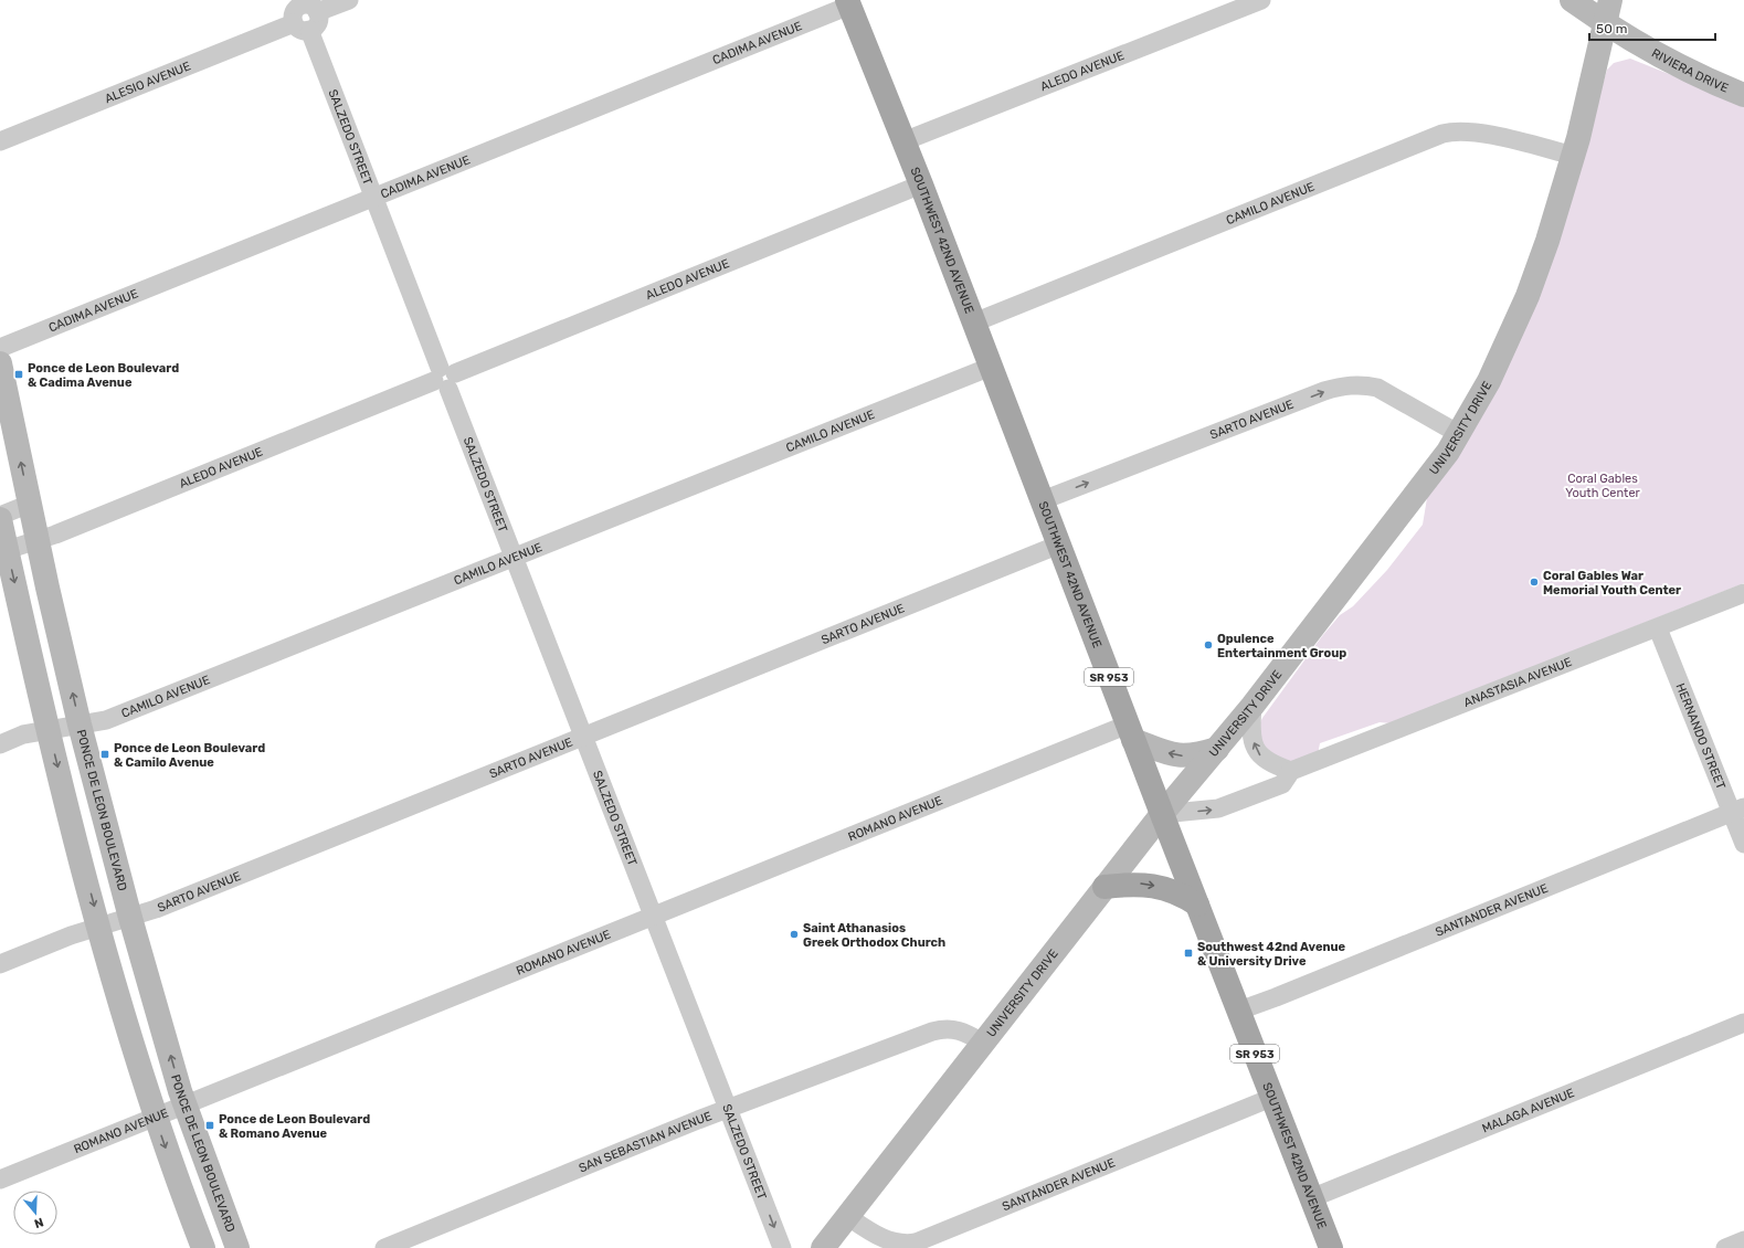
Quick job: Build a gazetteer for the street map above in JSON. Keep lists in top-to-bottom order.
{
  "streets": {
    "main road": ["SOUTHWEST 42ND AVENUE", "SR 953"],
    "street": [
      "CADIMA AVENUE",
      "RIVIERA DRIVE",
      "ALEDO AVENUE",
      "ALESIO AVENUE",
      "SALZEDO STREET",
      "CAMILO AVENUE",
      "SARTO AVENUE",
      "UNIVERSITY DRIVE",
      "ANASTASIA AVENUE",
      "HERNANDO STREET",
      "PONCE DE LEON BOULEVARD",
      "ROMANO AVENUE",
      "SANTANDER AVENUE",
      "MALAGA AVENUE",
      "SAN SEBASTIAN AVENUE"
    ]
  },
  "crossings": [
    ["CADIMA AVENUE", "SALZEDO STREET"],
    ["CADIMA AVENUE", "SOUTHWEST 42ND AVENUE"],
    ["RIVIERA DRIVE", "UNIVERSITY DRIVE"],
    ["ALEDO AVENUE", "SALZEDO STREET"],
    ["ALEDO AVENUE", "SOUTHWEST 42ND AVENUE"],
    ["ALEDO AVENUE", "PONCE DE LEON BOULEVARD"],
    ["ALESIO AVENUE", "SALZEDO STREET"],
    ["SALZEDO STREET", "CAMILO AVENUE"],
    ["SALZEDO STREET", "SARTO AVENUE"],
    ["SALZEDO STREET", "ROMANO AVENUE"],
    ["SALZEDO STREET", "SAN SEBASTIAN AVENUE"],
    ["CAMILO AVENUE", "SOUTHWEST 42ND AVENUE"],
    ["CAMILO AVENUE", "UNIVERSITY DRIVE"],
    ["CAMILO AVENUE", "PONCE DE LEON BOULEVARD"],
    ["SOUTHWEST 42ND AVENUE", "SARTO AVENUE"],
    ["SOUTHWEST 42ND AVENUE", "UNIVERSITY DRIVE"],
    ["SOUTHWEST 42ND AVENUE", "ANASTASIA AVENUE"],
    ["SOUTHWEST 42ND AVENUE", "ROMANO AVENUE"],
    ["SOUTHWEST 42ND AVENUE", "SANTANDER AVENUE"],
    ["SOUTHWEST 42ND AVENUE", "MALAGA AVENUE"],
    ["SARTO AVENUE", "UNIVERSITY DRIVE"],
    ["SARTO AVENUE", "PONCE DE LEON BOULEVARD"],
    ["UNIVERSITY DRIVE", "ANASTASIA AVENUE"],
    ["UNIVERSITY DRIVE", "SANTANDER AVENUE"],
    ["UNIVERSITY DRIVE", "SAN SEBASTIAN AVENUE"],
    ["ANASTASIA AVENUE", "HERNANDO STREET"],
    ["HERNANDO STREET", "SANTANDER AVENUE"],
    ["PONCE DE LEON BOULEVARD", "ROMANO AVENUE"]
  ],
  "parks": ["Coral Gables Youth Center"],
  "places": {
    "transit": [
      "Ponce de Leon Boulevard & Cadima Avenue",
      "Ponce de Leon Boulevard & Camilo Avenue",
      "Southwest 42nd Avenue & University Drive",
      "Ponce de Leon Boulevard & Romano Avenue"
    ],
    "other": ["Coral Gables War Memorial Youth Center", "Opulence Entertainment Group", "Saint Athanasios Greek Orthodox Church"]
  },
  "scale_bar": "50 m",
  "north": "bottom"
}
